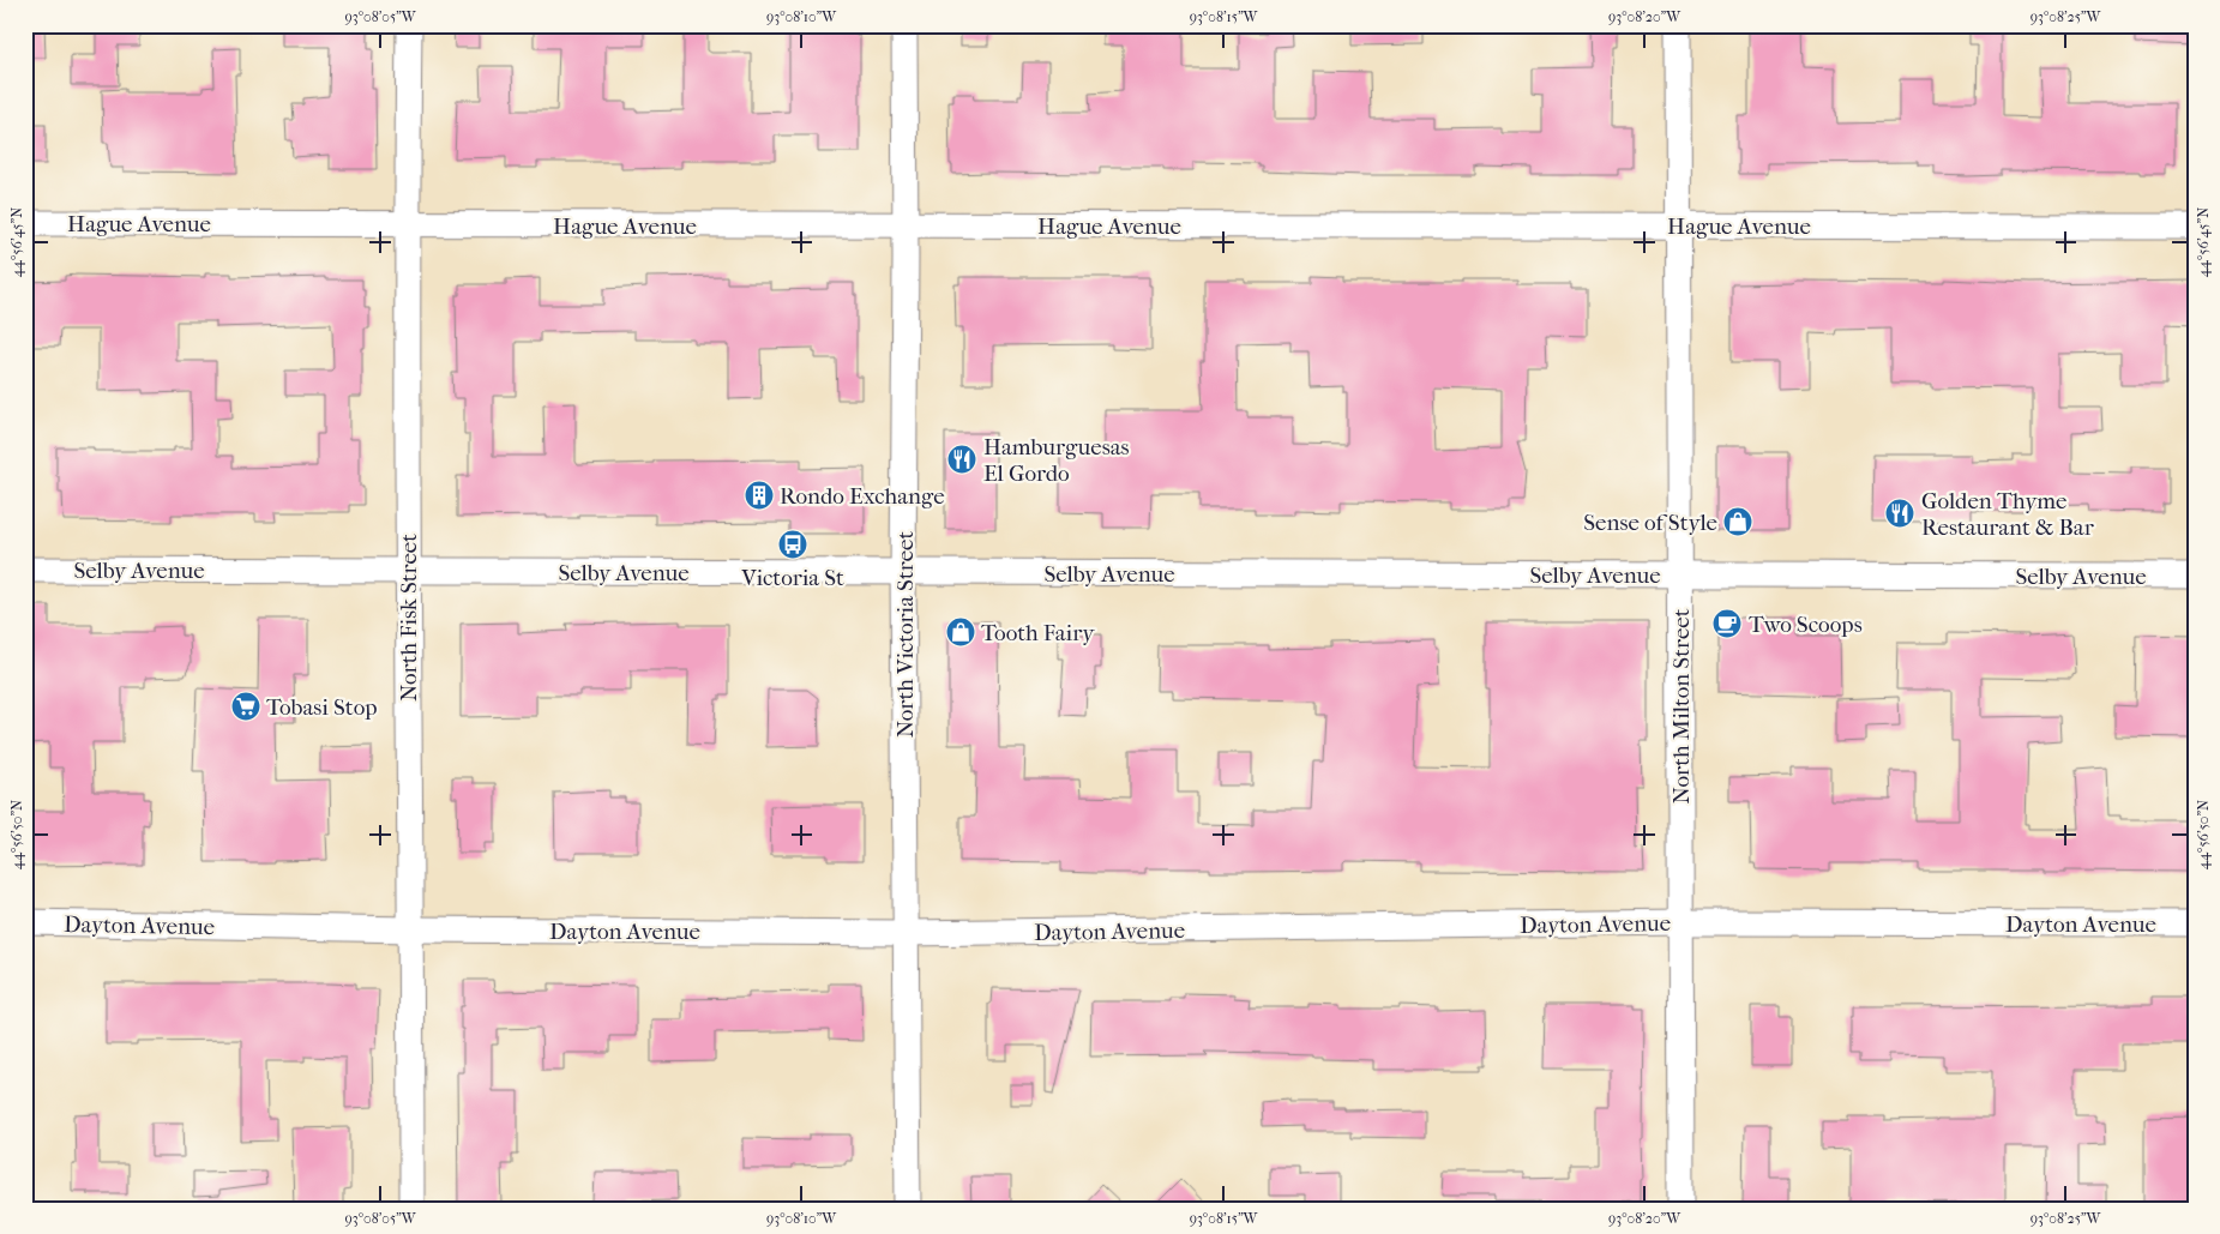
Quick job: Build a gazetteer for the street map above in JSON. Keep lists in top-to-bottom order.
{
  "streets": {
    "street": [
      "Hague Avenue",
      "Selby Avenue",
      "North Fisk Street",
      "North Victoria Street",
      "North Milton Street",
      "Dayton Avenue"
    ]
  },
  "crossings": [
    ["Hague Avenue", "North Fisk Street"],
    ["Hague Avenue", "North Victoria Street"],
    ["Hague Avenue", "North Milton Street"],
    ["Selby Avenue", "North Fisk Street"],
    ["Selby Avenue", "North Victoria Street"],
    ["Selby Avenue", "North Milton Street"],
    ["North Fisk Street", "Dayton Avenue"],
    ["North Victoria Street", "Dayton Avenue"],
    ["North Milton Street", "Dayton Avenue"]
  ],
  "places": {
    "restaurant": ["Hamburguesas El Gordo", "Golden Thyme Restaurant & Bar"],
    "building": ["Rondo Exchange"],
    "shop": ["Sense of Style", "Tooth Fairy"],
    "bus stop": ["Victoria St"],
    "cafe": ["Two Scoops"],
    "supermarket": ["Tobasi Stop"]
  },
  "coordinates": [
    "93°08'05\"W",
    "93°08'10\"W",
    "93°08'15\"W",
    "93°08'20\"W",
    "93°08'25\"W",
    "44°56'45\"N",
    "44°56'50\"N"
  ]
}
